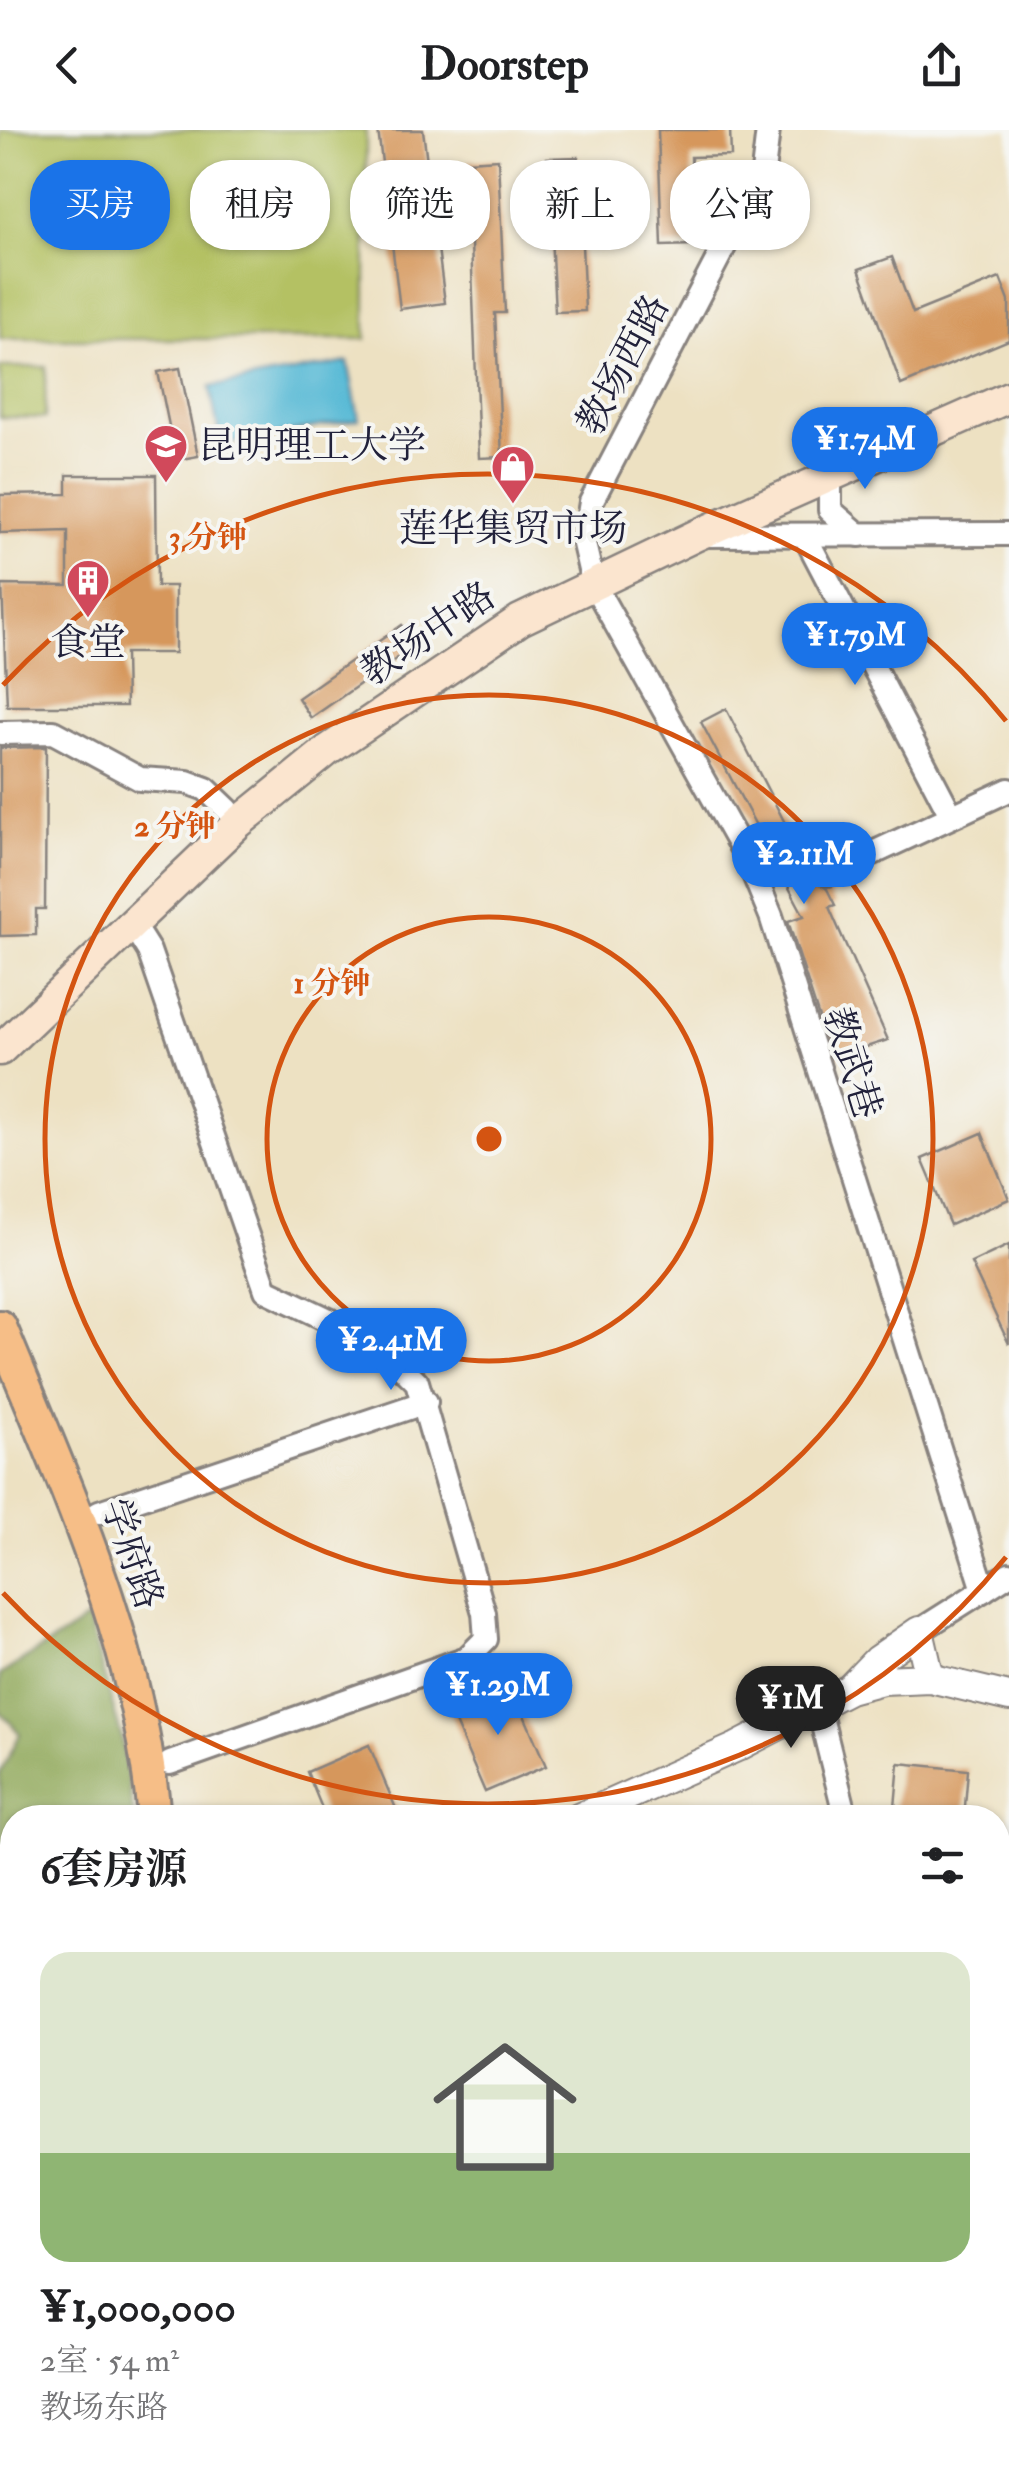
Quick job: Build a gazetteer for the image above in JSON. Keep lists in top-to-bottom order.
{
  "streets": {
    "main road": ["教场中路", "学府路"],
    "street": ["教场西路", "教武巷"]
  },
  "crossings": [
    ["教场西路", "教场中路"],
    ["教场西路", "教武巷"],
    ["教场中路", "教武巷"]
  ],
  "places": {
    "school or university": ["昆明理工大学"],
    "shop": ["莲华集贸市场"],
    "building": ["食堂"]
  },
  "page": {
    "header": "Doorstep",
    "chip": [
      "买房",
      "租房",
      "筛选",
      "新上",
      "公寓"
    ],
    "price": [
      "¥1.74M",
      "¥1.79M",
      "¥2.11M",
      "¥2.41M",
      "¥1.29M",
      "¥1M"
    ],
    "heading": "6套房源",
    "list": [
      {
        "name": "¥1,000,000",
        "note": "2室 · 54 m² · 教场东路"
      }
    ]
  },
  "rings": ["3 分钟", "2 分钟", "1 分钟"]
}
